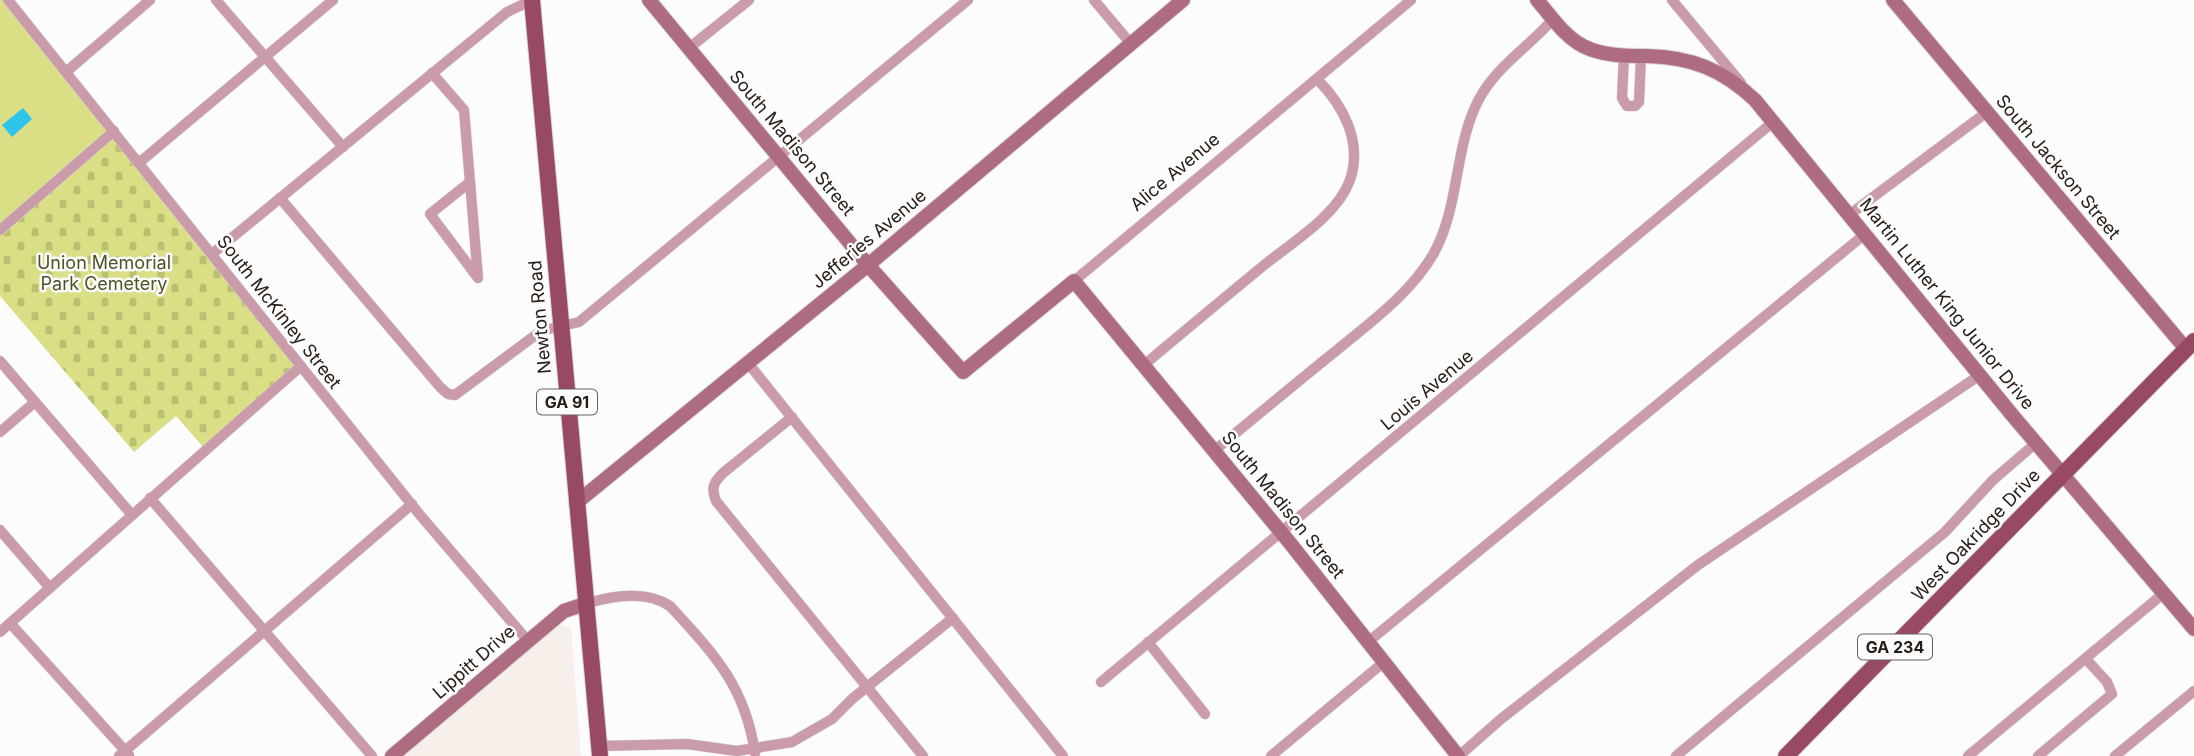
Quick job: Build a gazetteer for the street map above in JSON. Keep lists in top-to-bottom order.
{
  "streets": {
    "main road": [
      "Newton Road",
      "GA 91",
      "West Oakridge Drive",
      "GA 234"
    ],
    "street": [
      "South Madison Street",
      "South Jackson Street",
      "Alice Avenue",
      "Jefferies Avenue",
      "Martin Luther King Junior Drive",
      "South McKinley Street",
      "Louis Avenue",
      "Lippitt Drive"
    ]
  },
  "crossings": [
    ["South Madison Street", "Alice Avenue"],
    ["South Madison Street", "Jefferies Avenue"],
    ["South Madison Street", "Louis Avenue"],
    ["South Jackson Street", "West Oakridge Drive"],
    ["Jefferies Avenue", "Newton Road"],
    ["Martin Luther King Junior Drive", "Louis Avenue"],
    ["Martin Luther King Junior Drive", "West Oakridge Drive"],
    ["South McKinley Street", "Lippitt Drive"],
    ["Newton Road", "Lippitt Drive"]
  ],
  "parks": ["Union Memorial Park Cemetery"]
}
